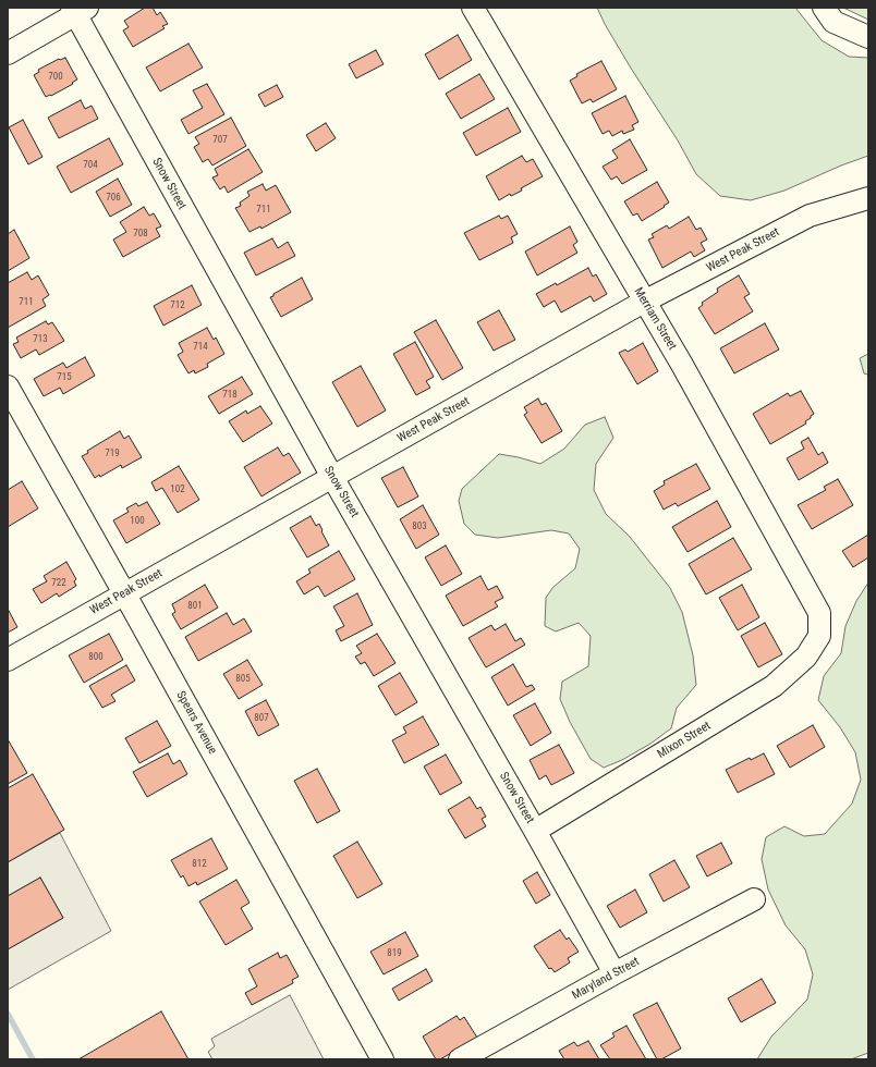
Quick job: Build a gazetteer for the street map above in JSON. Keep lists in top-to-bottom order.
{
  "streets": {
    "street": [
      "Snow Street",
      "West Peak Street",
      "Merriam Street",
      "Spears Avenue",
      "Mixon Street",
      "Maryland Street"
    ]
  },
  "crossings": [
    ["Snow Street", "West Peak Street"],
    ["Snow Street", "Mixon Street"],
    ["Snow Street", "Maryland Street"],
    ["West Peak Street", "Merriam Street"],
    ["West Peak Street", "Spears Avenue"],
    ["Merriam Street", "Mixon Street"]
  ],
  "house_numbers": [
    "700",
    "707",
    "704",
    "706",
    "711",
    "708",
    "711",
    "712",
    "713",
    "714",
    "715",
    "718",
    "719",
    "102",
    "100",
    "803",
    "722",
    "801",
    "800",
    "805",
    "807",
    "812",
    "819"
  ]
}
